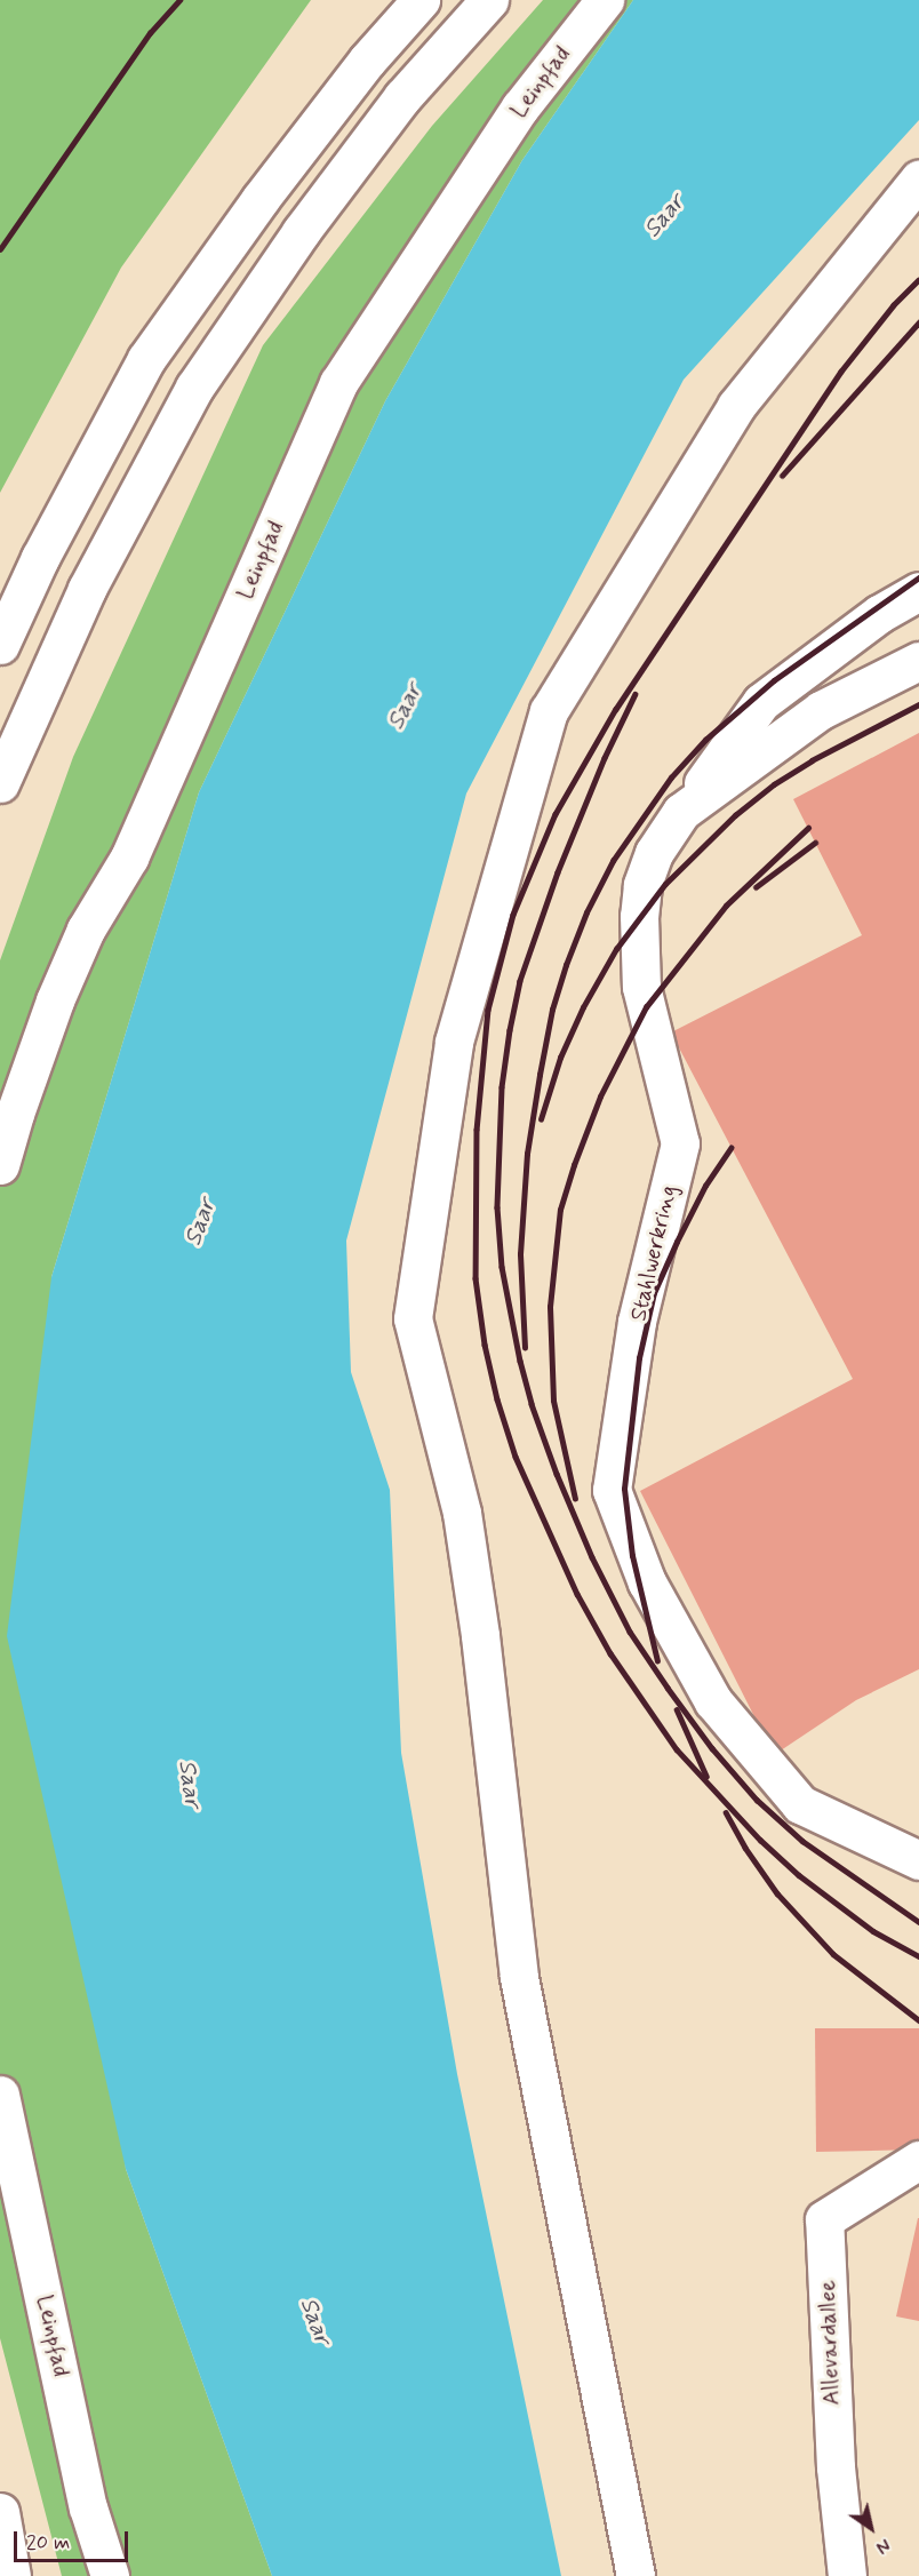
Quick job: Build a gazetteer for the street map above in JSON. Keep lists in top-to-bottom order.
{
  "streets": {
    "main road": ["Leinpfad", "Stahlwerkring", "Allevardallee"]
  },
  "water": ["Saar"],
  "scale_bar": "20 m",
  "north": "bottom right"
}
